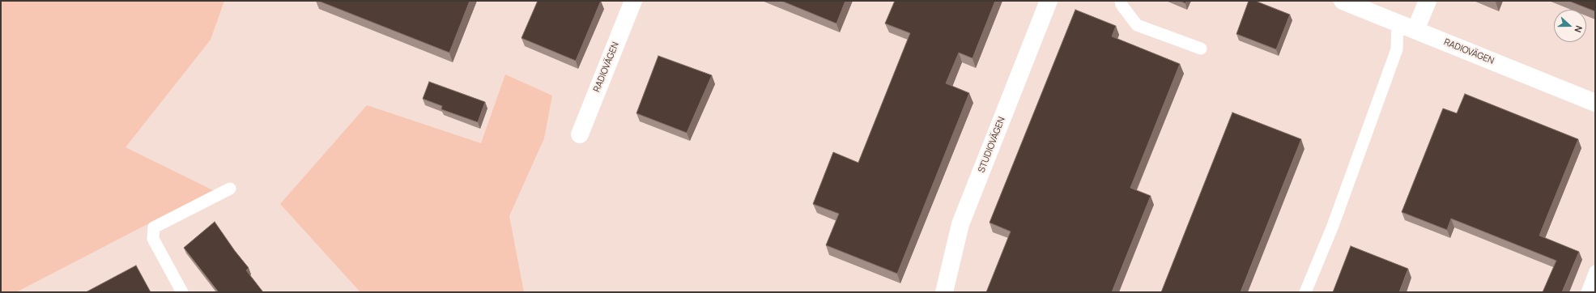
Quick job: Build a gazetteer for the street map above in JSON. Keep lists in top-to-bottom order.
{
  "streets": {
    "street": ["RADIOVÄGEN", "STUDIOVÄGEN"]
  },
  "north": "right"
}
